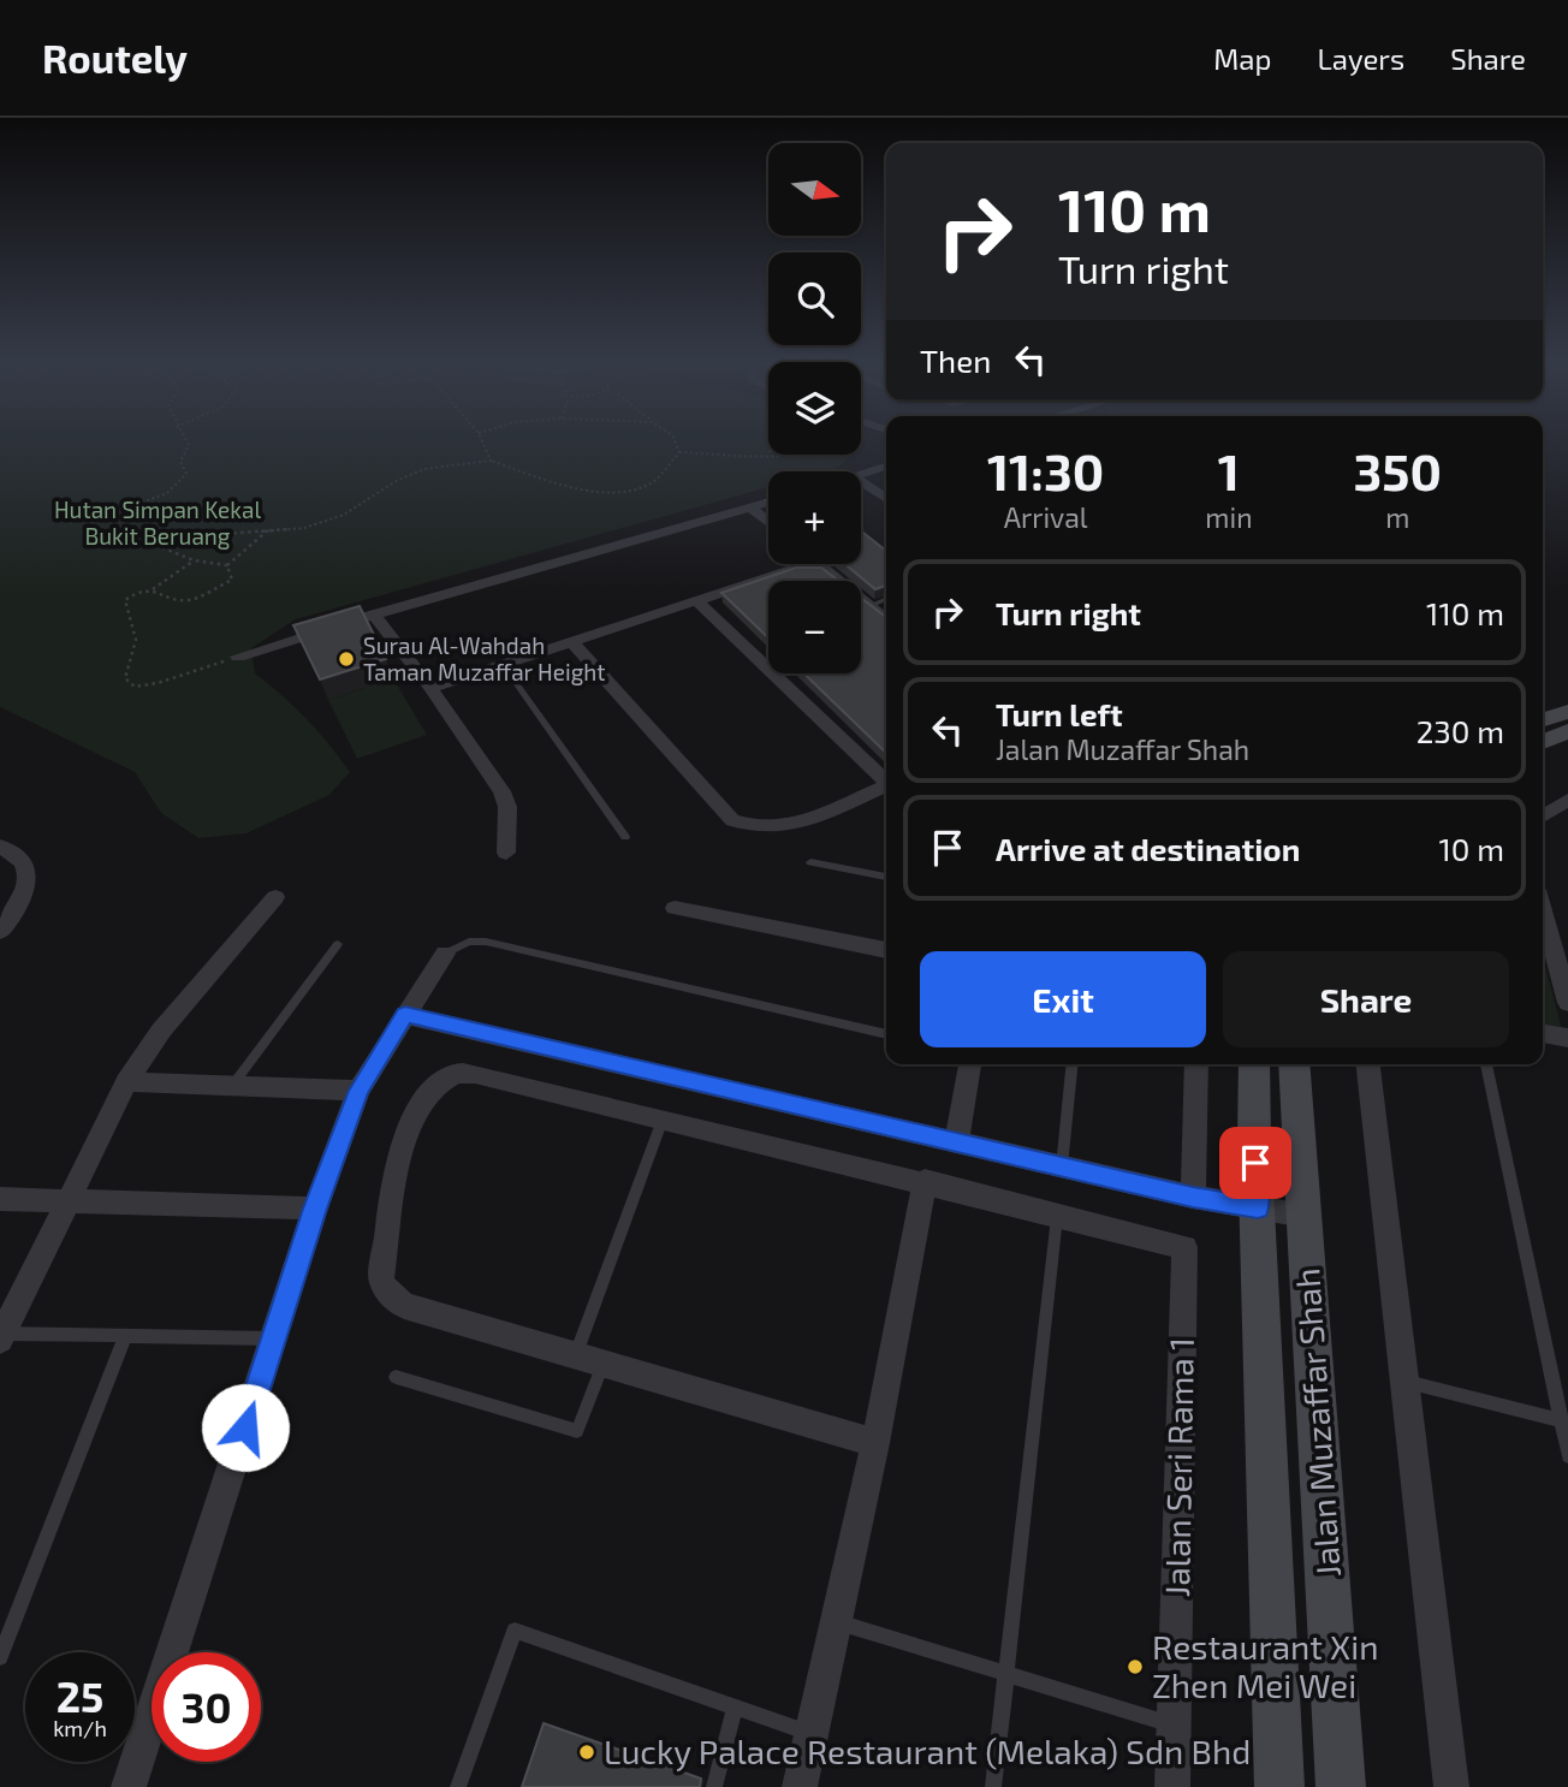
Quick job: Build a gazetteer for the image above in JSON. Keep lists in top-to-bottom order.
{
  "streets": {
    "main road": ["Jalan Muzaffar Shah"],
    "street": ["Jalan Seri Rama 1"]
  },
  "parks": ["Hutan Simpan Kekal Bukit Beruang"],
  "places": ["Surau Al-Wahdah Taman Muzaffar Height", "Restaurant Xin Zhen Mei Wei", "Lucky Palace Restaurant (Melaka) Sdn Bhd"],
  "north": "right",
  "page": {
    "header": "Routely",
    "nav": ["Map", "Layers", "Share"],
    "map_buttons": ["+", "−"],
    "turn": ["110 m", "Turn right"],
    "then": "Then",
    "eta": [
      "11:30",
      "Arrival",
      "1",
      "min",
      "350",
      "m"
    ],
    "list": [
      {
        "name": "Turn right",
        "value": "110 m"
      },
      {
        "name": "Turn left",
        "note": "Jalan Muzaffar Shah",
        "value": "230 m"
      },
      {
        "name": "Arrive at destination",
        "value": "10 m"
      }
    ],
    "buttons": ["Exit", "Share"],
    "speed": "25 km/h",
    "limit": "30"
  }
}
